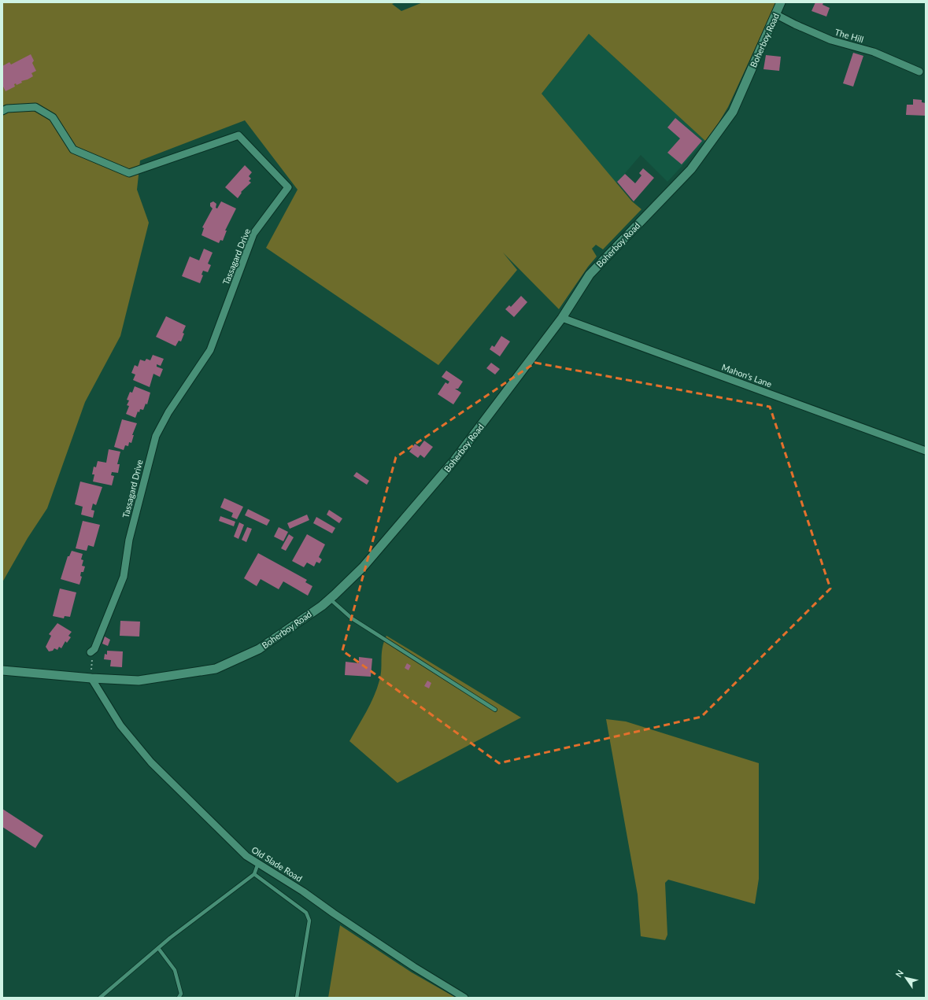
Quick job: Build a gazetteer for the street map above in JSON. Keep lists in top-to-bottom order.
{
  "streets": {
    "street": [
      "The Hill",
      "Boherboy Road",
      "Tassagard Drive",
      "Mahon's Lane",
      "Old Slade Road"
    ]
  },
  "crossings": [
    ["The Hill", "Boherboy Road"],
    ["Boherboy Road", "Mahon's Lane"],
    ["Boherboy Road", "Old Slade Road"]
  ],
  "north": "top left"
}
